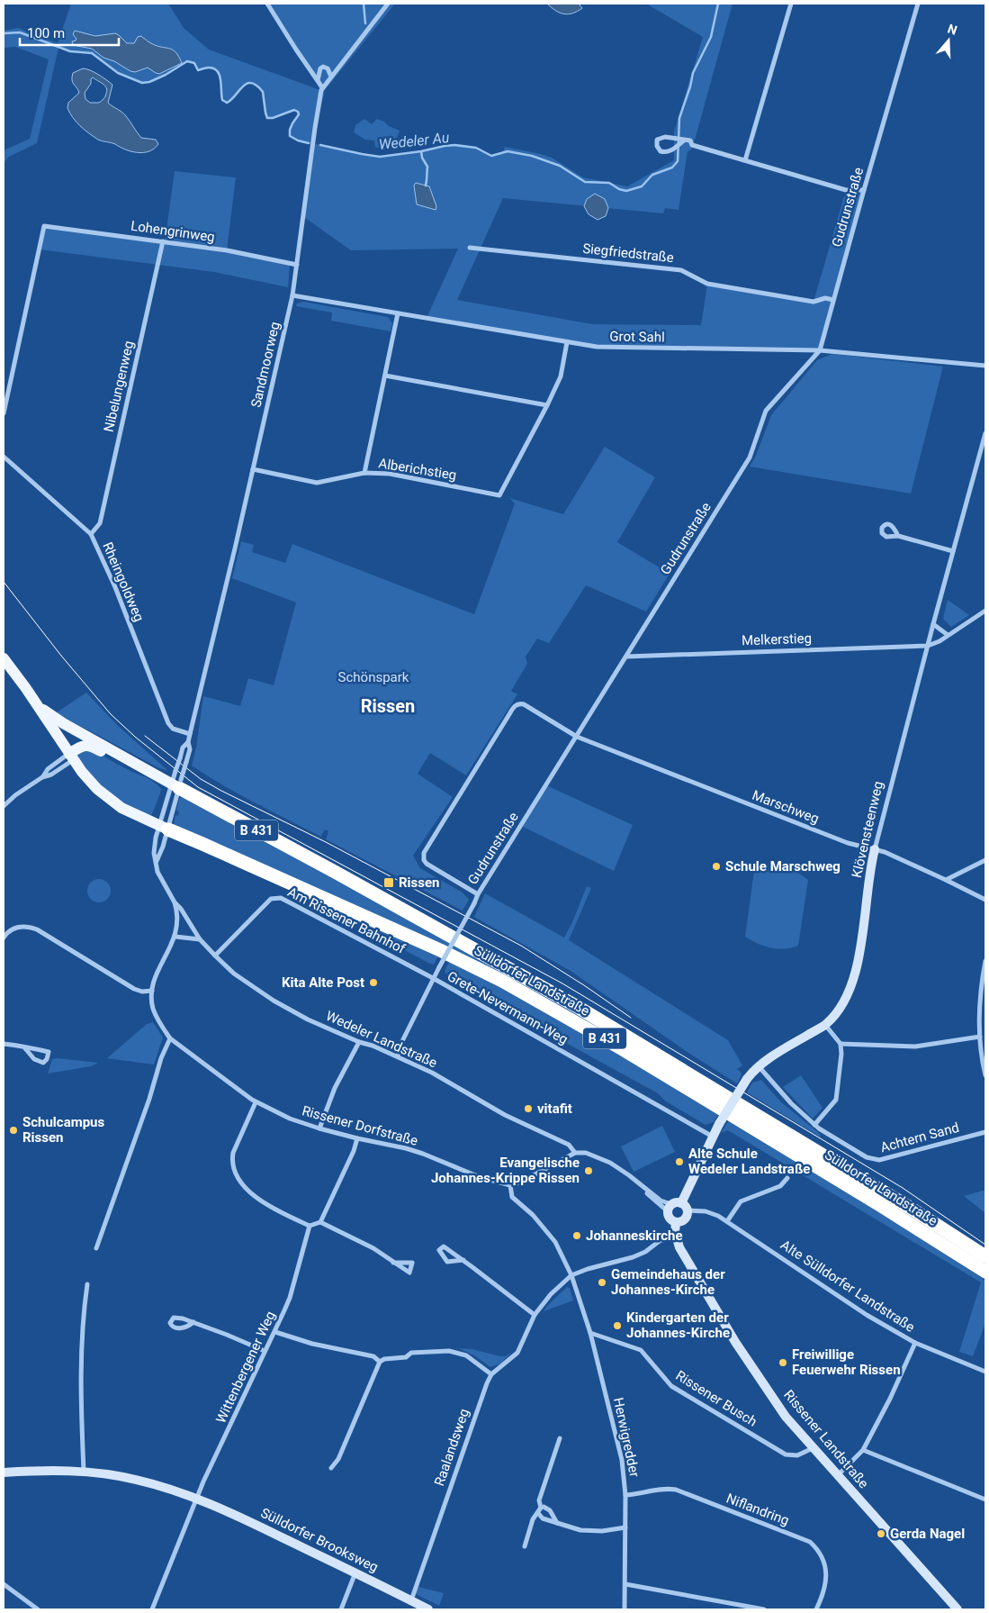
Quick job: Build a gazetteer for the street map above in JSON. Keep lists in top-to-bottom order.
{
  "streets": {
    "highway": ["B 431", "Sülldorfer Landstraße"],
    "street": [
      "Gudrunstraße",
      "Lohengrinweg",
      "Siegfriedstraße",
      "Grot Sahl",
      "Sandmoorweg",
      "Nibelungenweg",
      "Alberichstieg",
      "Rheingoldweg",
      "Melkerstieg",
      "Marschweg",
      "Klövensteenweg",
      "Am Rissener Bahnhof",
      "Grete-Nevermann-Weg",
      "Wedeler Landstraße",
      "Rissener Dorfstraße",
      "Achtern Sand",
      "Alte Sülldorfer Landstraße",
      "Wittenbergener Weg",
      "Rissener Busch",
      "Herwigredder",
      "Rissener Landstraße",
      "Raalandsweg",
      "Niflandring",
      "Sülldorfer Brooksweg"
    ]
  },
  "crossings": [
    ["Gudrunstraße", "Siegfriedstraße"],
    ["Gudrunstraße", "Grot Sahl"],
    ["Gudrunstraße", "Melkerstieg"],
    ["Gudrunstraße", "Marschweg"],
    ["Gudrunstraße", "Am Rissener Bahnhof"],
    ["Gudrunstraße", "Grete-Nevermann-Weg"],
    ["Gudrunstraße", "Wedeler Landstraße"],
    ["Lohengrinweg", "Sandmoorweg"],
    ["Lohengrinweg", "Nibelungenweg"],
    ["Grot Sahl", "Sandmoorweg"],
    ["Sandmoorweg", "Alberichstieg"],
    ["Sandmoorweg", "Rheingoldweg"],
    ["Sandmoorweg", "B 431"],
    ["Sandmoorweg", "Sülldorfer Landstraße"],
    ["Sandmoorweg", "Wedeler Landstraße"],
    ["Nibelungenweg", "Rheingoldweg"],
    ["Melkerstieg", "Klövensteenweg"],
    ["Marschweg", "Klövensteenweg"],
    ["Klövensteenweg", "Grete-Nevermann-Weg"],
    ["Klövensteenweg", "Wedeler Landstraße"],
    ["Klövensteenweg", "Achtern Sand"],
    ["Klövensteenweg", "Alte Sülldorfer Landstraße"],
    ["Klövensteenweg", "Rissener Landstraße"],
    ["B 431", "Sülldorfer Landstraße"],
    ["B 431", "Wedeler Landstraße"],
    ["Am Rissener Bahnhof", "Grete-Nevermann-Weg"],
    ["Am Rissener Bahnhof", "Wedeler Landstraße"],
    ["Sülldorfer Landstraße", "Wedeler Landstraße"],
    ["Wedeler Landstraße", "Rissener Dorfstraße"],
    ["Wedeler Landstraße", "Alte Sülldorfer Landstraße"],
    ["Wedeler Landstraße", "Rissener Landstraße"],
    ["Alte Sülldorfer Landstraße", "Rissener Landstraße"],
    ["Wittenbergener Weg", "Sülldorfer Brooksweg"],
    ["Rissener Busch", "Herwigredder"],
    ["Rissener Busch", "Rissener Landstraße"],
    ["Herwigredder", "Raalandsweg"],
    ["Herwigredder", "Niflandring"],
    ["Rissener Landstraße", "Raalandsweg"],
    ["Raalandsweg", "Sülldorfer Brooksweg"]
  ],
  "districts": ["Rissen"],
  "water": ["Wedeler Au"],
  "parks": ["Schönspark"],
  "places": {
    "other": [
      "Schule Marschweg",
      "Kita Alte Post",
      "vitafit",
      "Schulcampus Rissen",
      "Alte Schule Wedeler Landstraße",
      "Evangelische Johannes-Krippe Rissen",
      "Johanneskirche",
      "Gemeindehaus der Johannes-Kirche",
      "Kindergarten der Johannes-Kirche",
      "Freiwillige Feuerwehr Rissen",
      "Gerda Nagel"
    ],
    "transit": ["Rissen"]
  },
  "scale_bar": "100 m",
  "north": "top"
}
